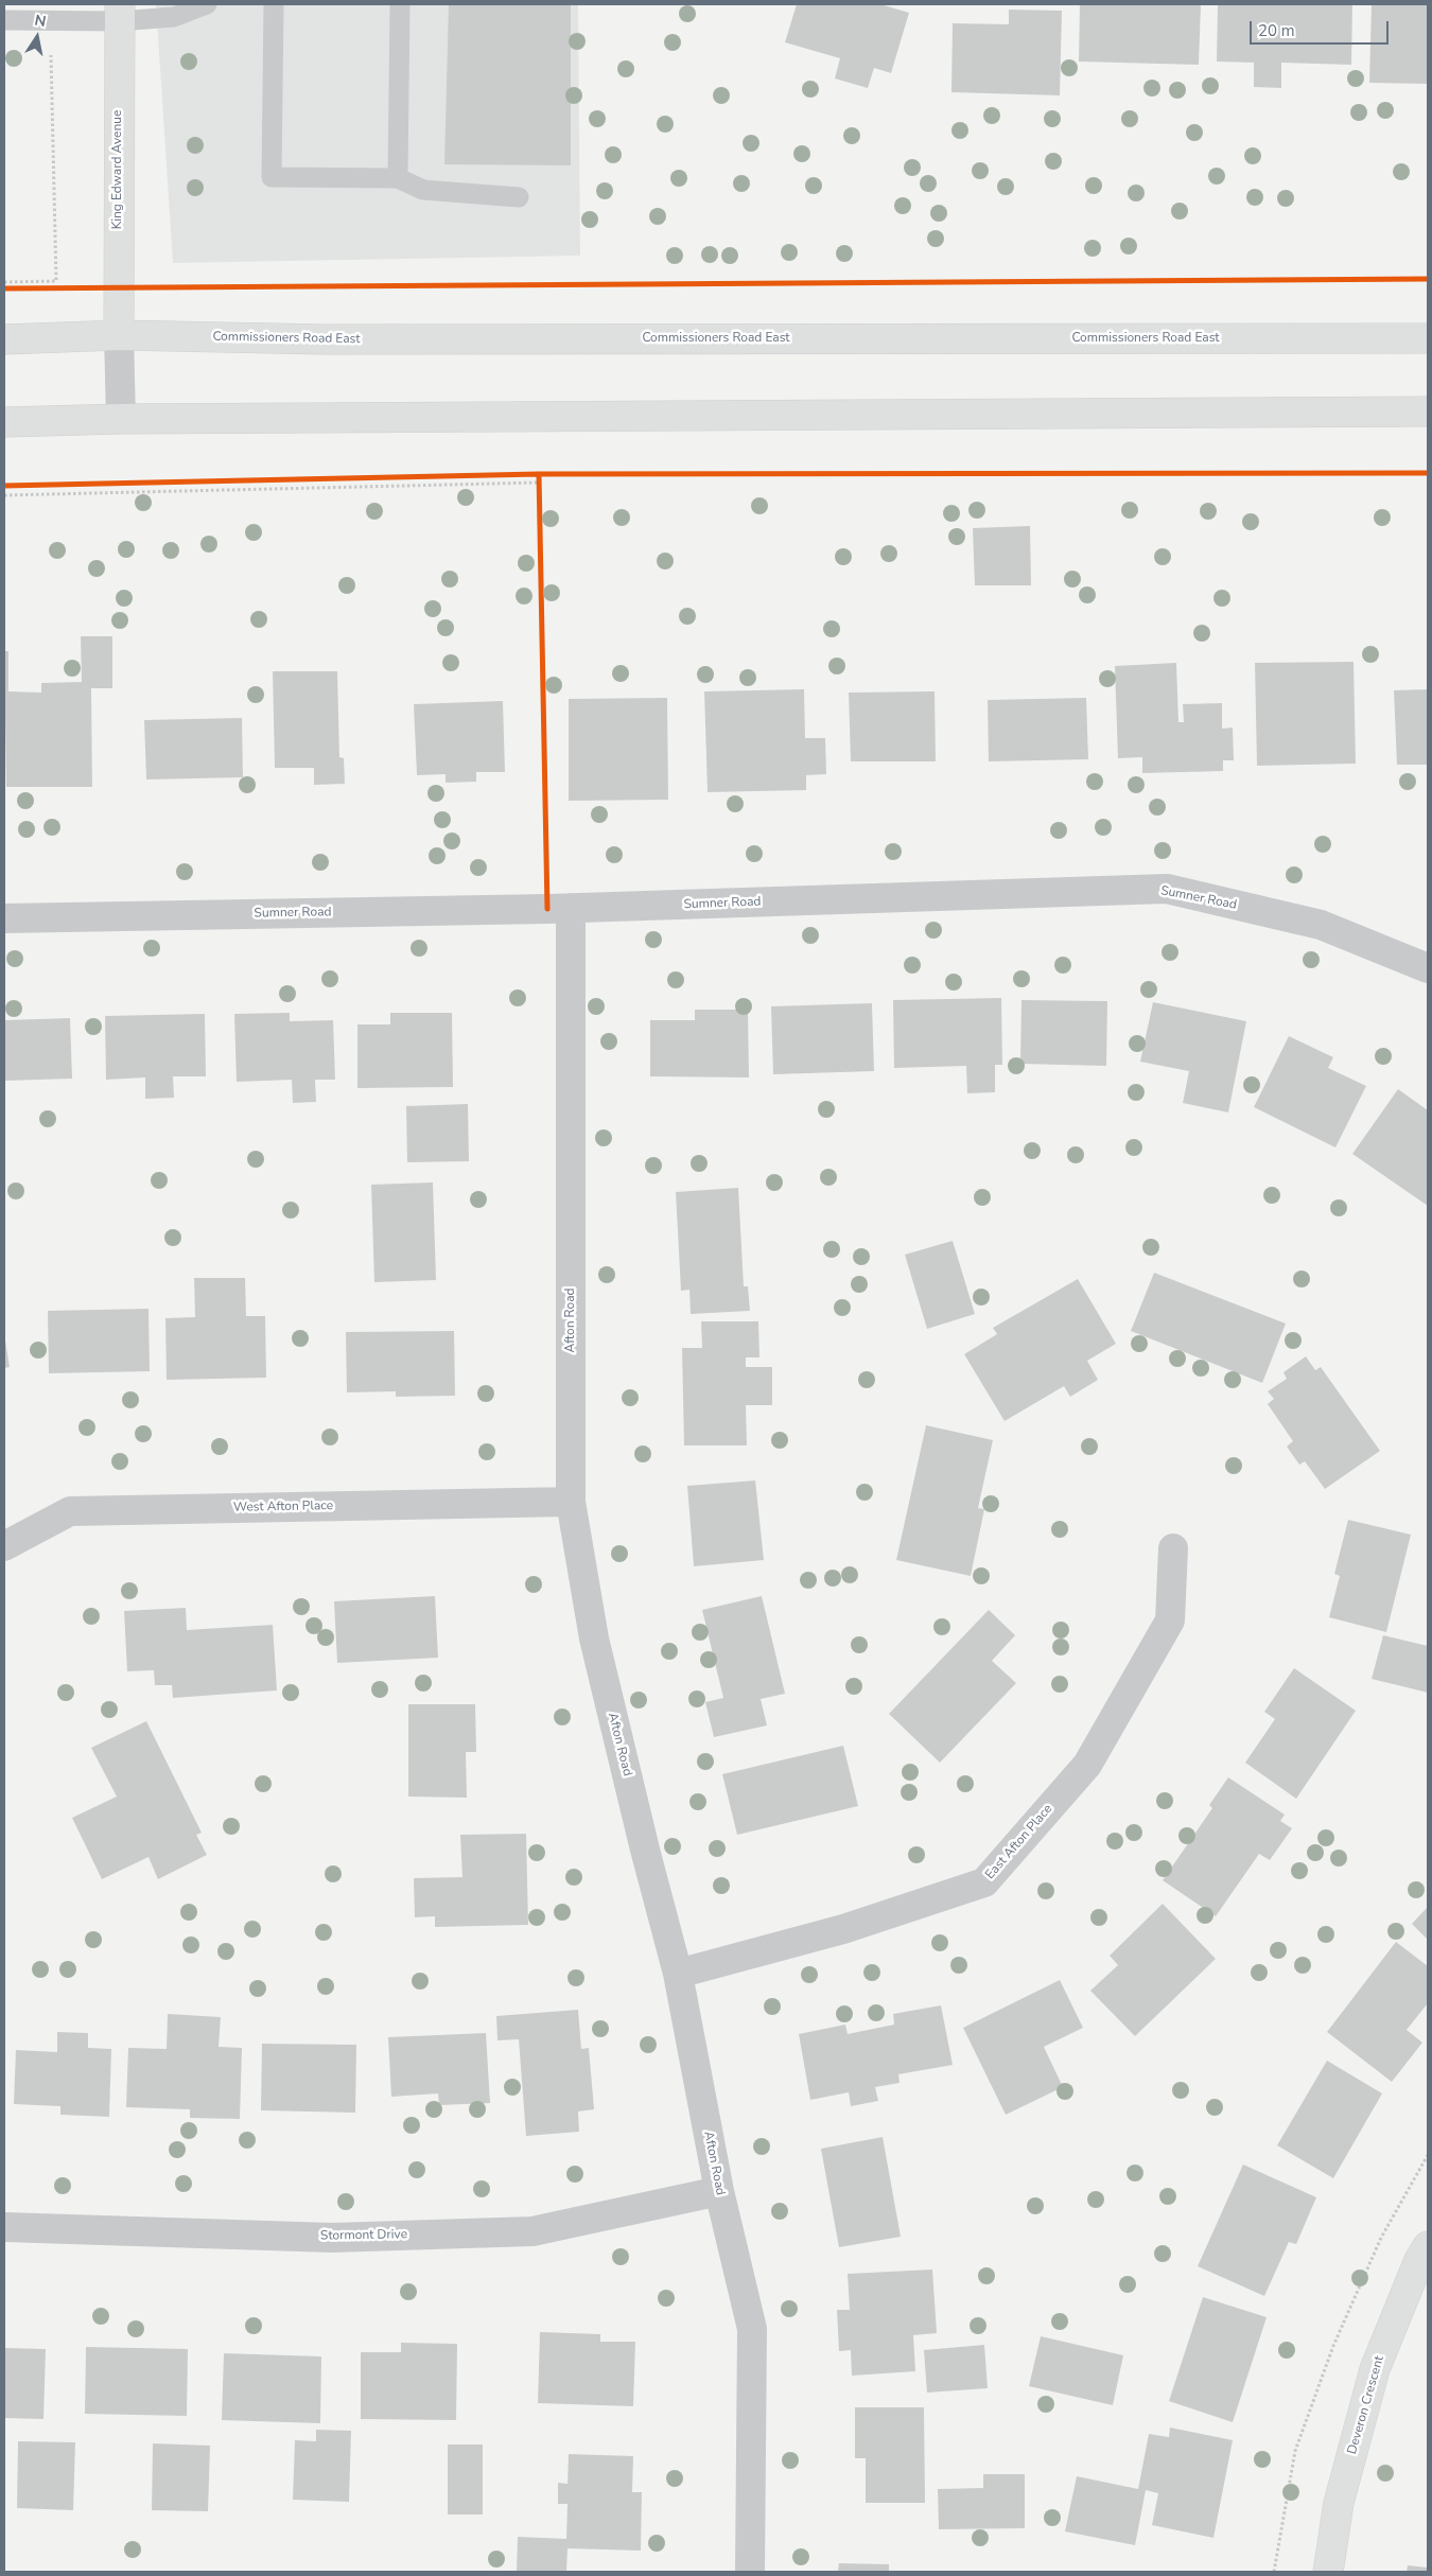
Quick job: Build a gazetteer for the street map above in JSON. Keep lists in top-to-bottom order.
{
  "streets": {
    "main road": ["King Edward Avenue", "Commissioners Road East", "Deveron Crescent"],
    "street": [
      "Sumner Road",
      "Afton Road",
      "West Afton Place",
      "East Afton Place",
      "Stormont Drive"
    ]
  },
  "crossings": [
    ["King Edward Avenue", "Commissioners Road East"],
    ["Sumner Road", "Afton Road"],
    ["Afton Road", "West Afton Place"],
    ["Afton Road", "East Afton Place"],
    ["Afton Road", "Stormont Drive"]
  ],
  "scale_bar": "20 m",
  "north": "top"
}
